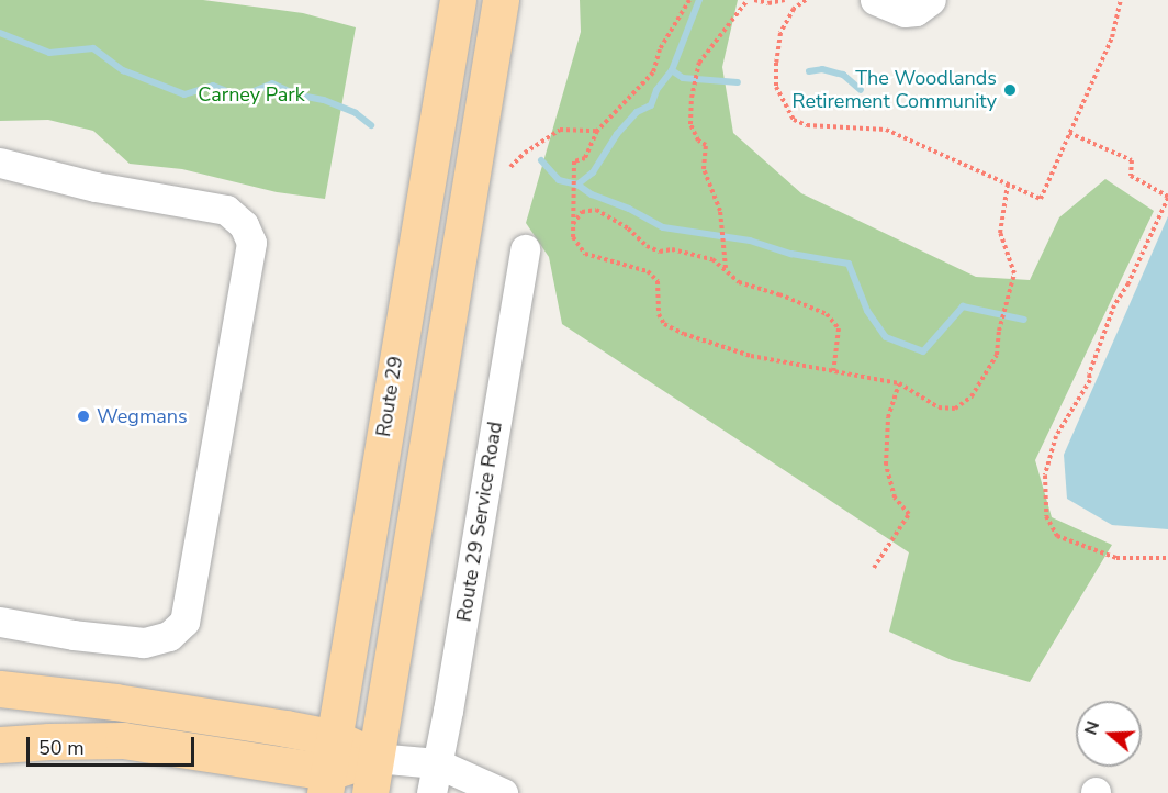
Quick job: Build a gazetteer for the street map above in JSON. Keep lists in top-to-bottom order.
{
  "streets": {
    "main road": ["Route 29"],
    "street": ["Route 29 Service Road"]
  },
  "parks": ["Carney Park"],
  "places": ["The Woodlands Retirement Community", "Wegmans"],
  "scale_bar": "50 m",
  "north": "left"
}
